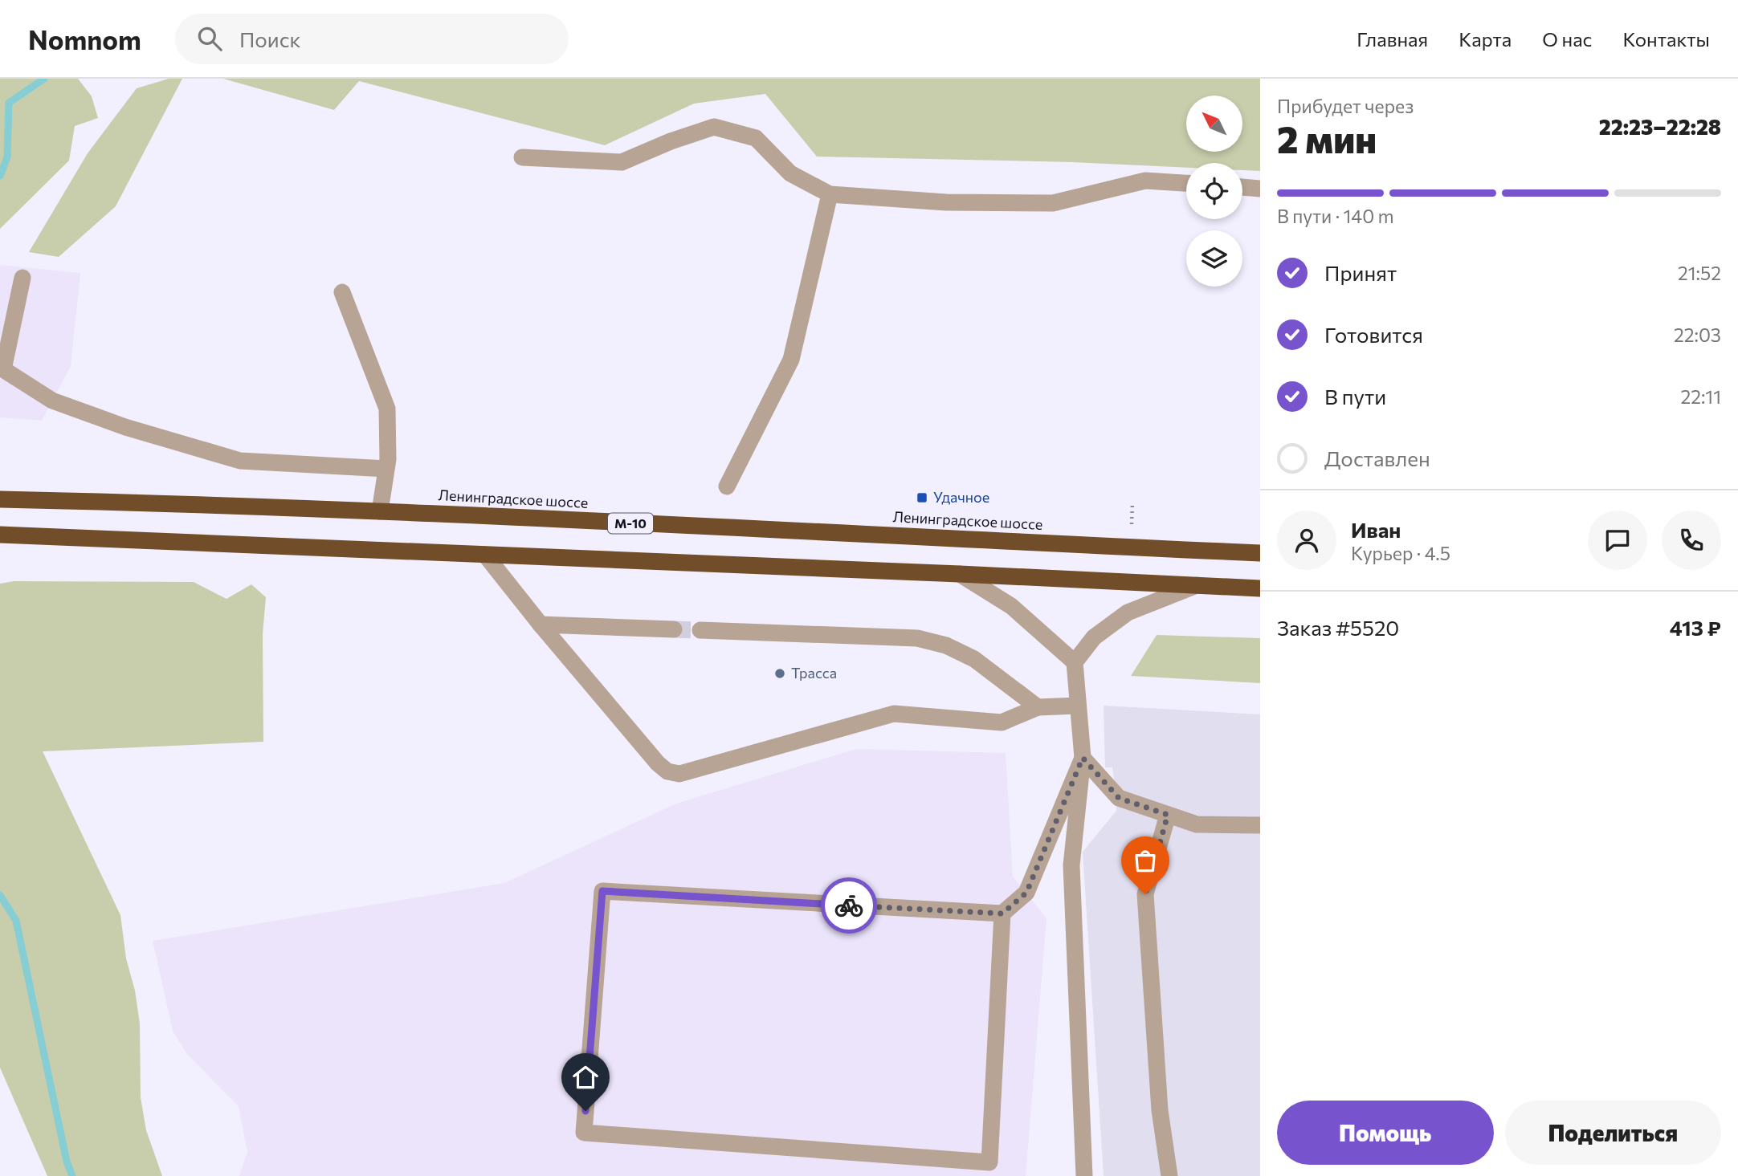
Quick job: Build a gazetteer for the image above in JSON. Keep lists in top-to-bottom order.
{
  "streets": {
    "highway": ["Ленинградское шоссе", "М-10"]
  },
  "places": {
    "transit": ["Удачное"],
    "other": ["Трасса"]
  },
  "north": "top left",
  "page": {
    "header": "Nomnom",
    "search": "Поиск",
    "nav": [
      "Главная",
      "Карта",
      "О нас",
      "Контакты"
    ],
    "heading": ["2 мин", "Прибудет через", "22:23–22:28"],
    "panel": [
      "Иван",
      "Курьер · 4.5",
      "Заказ #5520",
      "413 ₽"
    ],
    "bar": "В пути · 140 m",
    "list": [
      ["Принят", "21:52"],
      ["Готовится", "22:03"],
      ["В пути", "22:11"],
      "Доставлен"
    ],
    "buttons": ["Помощь", "Поделиться"]
  }
}
